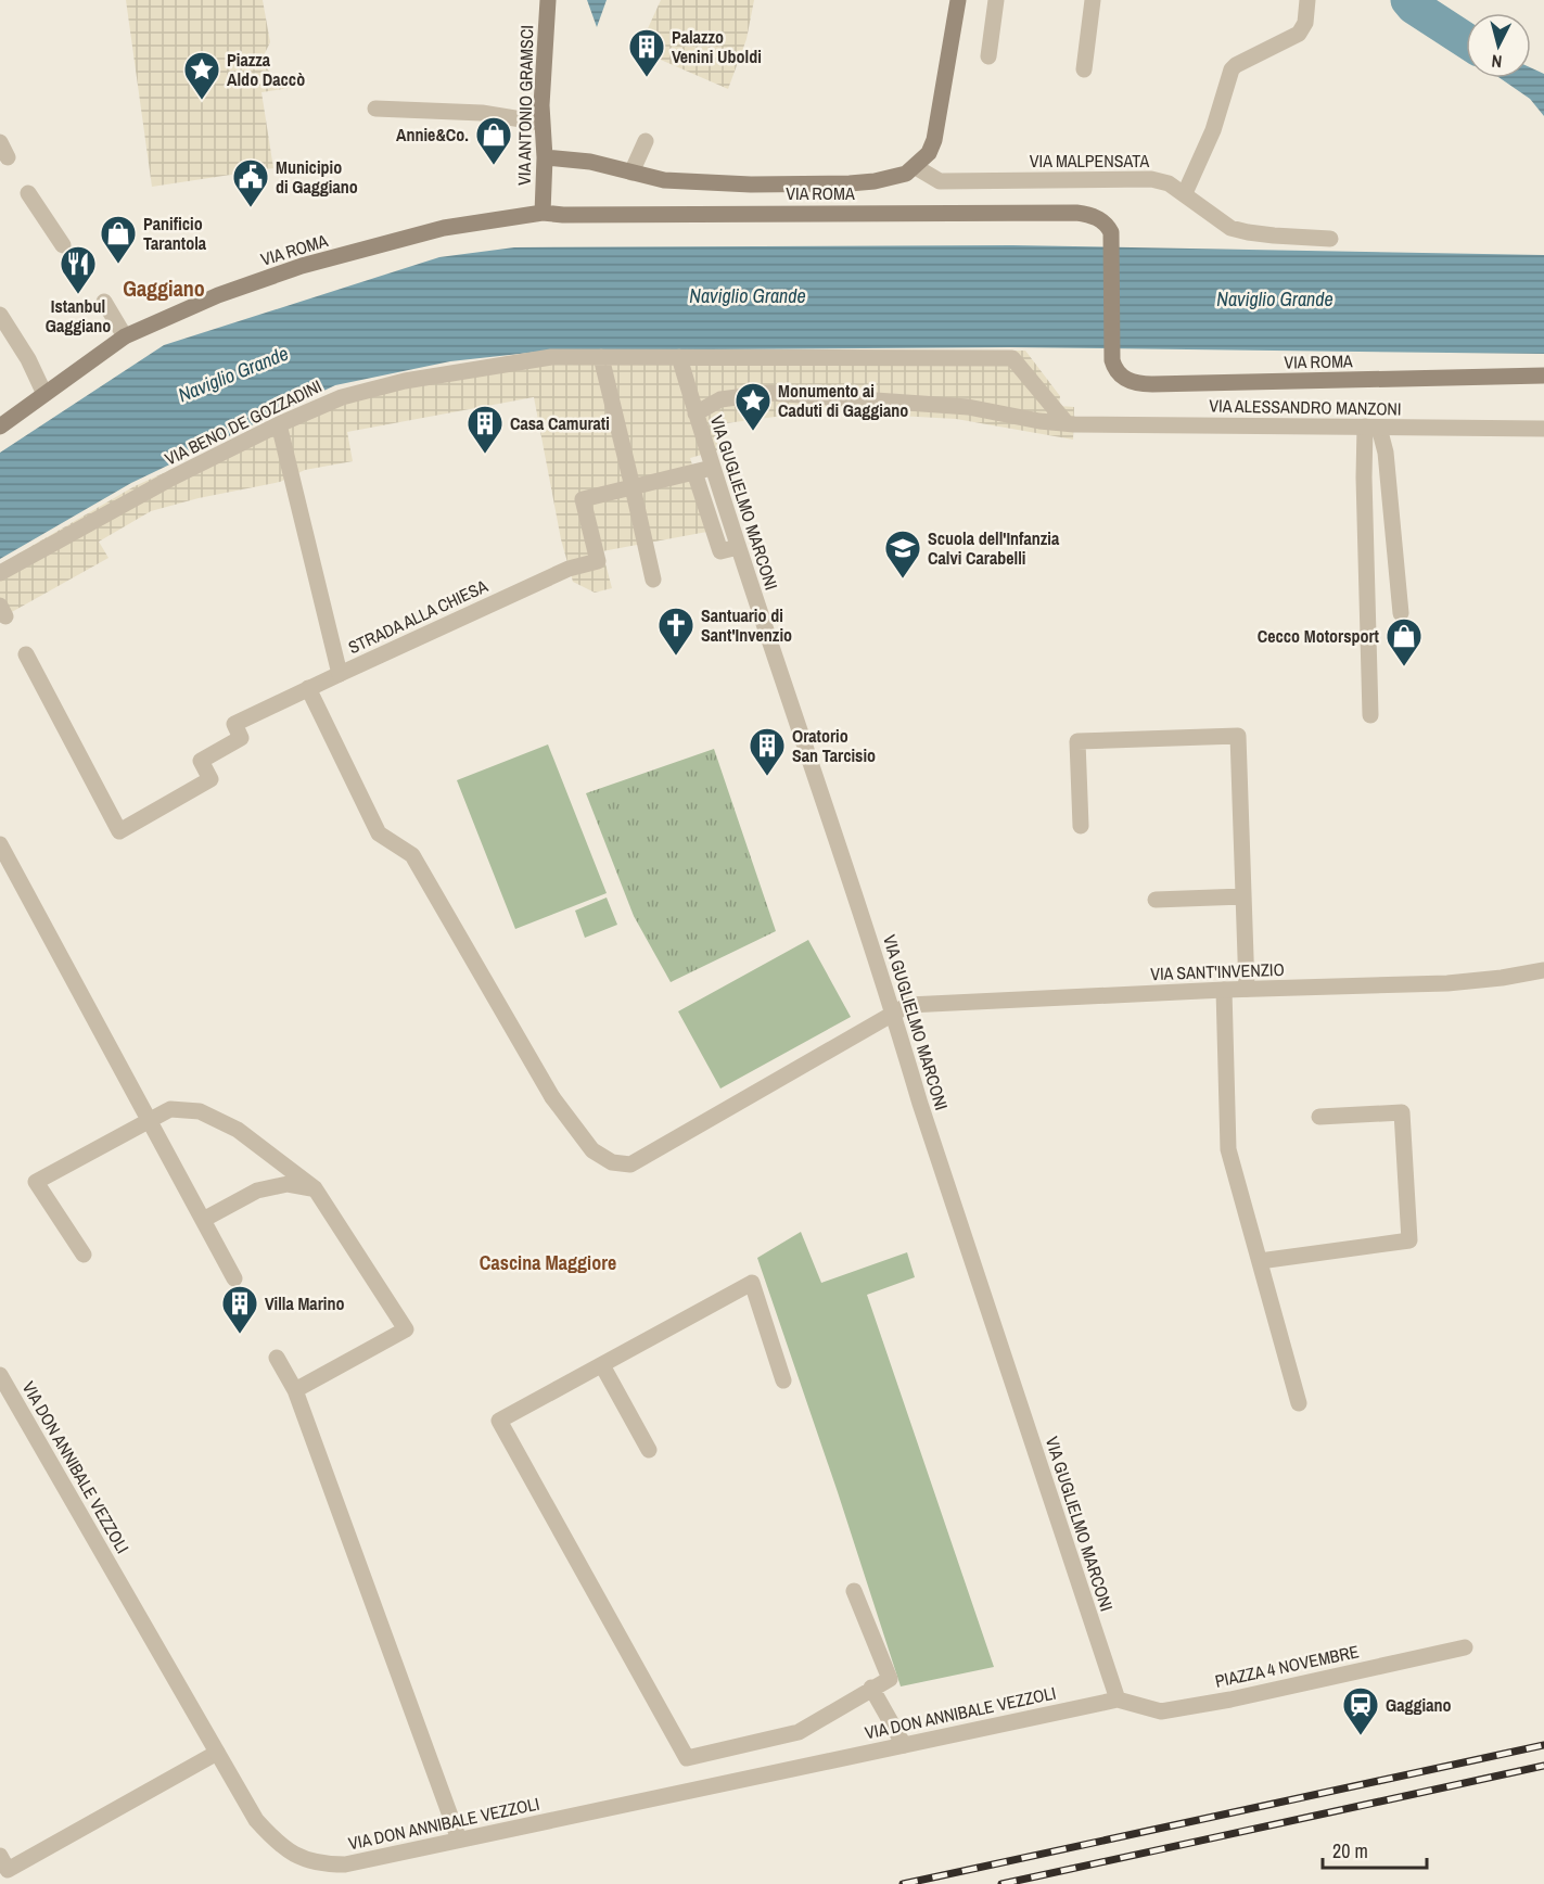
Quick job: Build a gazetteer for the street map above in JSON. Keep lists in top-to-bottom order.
{
  "streets": {
    "street": [
      "VIA ANTONIO GRAMSCI",
      "VIA MALPENSATA",
      "VIA ROMA",
      "VIA ALESSANDRO MANZONI",
      "VIA BENO DE GOZZADINI",
      "VIA GUGLIELMO MARCONI",
      "STRADA ALLA CHIESA",
      "VIA SANT'INVENZIO",
      "VIA DON ANNIBALE VEZZOLI",
      "PIAZZA 4 NOVEMBRE"
    ]
  },
  "crossings": [
    ["VIA ANTONIO GRAMSCI", "VIA ROMA"],
    ["VIA MALPENSATA", "VIA ROMA"],
    ["VIA ALESSANDRO MANZONI", "VIA GUGLIELMO MARCONI"],
    ["VIA BENO DE GOZZADINI", "VIA GUGLIELMO MARCONI"],
    ["VIA BENO DE GOZZADINI", "STRADA ALLA CHIESA"],
    ["VIA GUGLIELMO MARCONI", "VIA SANT'INVENZIO"],
    ["VIA GUGLIELMO MARCONI", "VIA DON ANNIBALE VEZZOLI"],
    ["VIA GUGLIELMO MARCONI", "PIAZZA 4 NOVEMBRE"],
    ["VIA DON ANNIBALE VEZZOLI", "PIAZZA 4 NOVEMBRE"]
  ],
  "districts": ["Gaggiano", "Cascina Maggiore"],
  "water": ["Naviglio Grande"],
  "places": {
    "building": [
      "Palazzo Venini Uboldi",
      "Casa Camurati",
      "Oratorio San Tarcisio",
      "Villa Marino"
    ],
    "place": ["Piazza Aldo Daccò", "Monumento ai Caduti di Gaggiano"],
    "shop": ["Annie&Co.", "Panificio Tarantola", "Cecco Motorsport"],
    "public building": ["Municipio di Gaggiano"],
    "restaurant": ["Istanbul Gaggiano"],
    "school or university": ["Scuola dell'Infanzia Calvi Carabelli"],
    "church": ["Santuario di Sant'Invenzio"],
    "station": ["Gaggiano"]
  },
  "scale_bar": "20 m",
  "north": "bottom"
}
